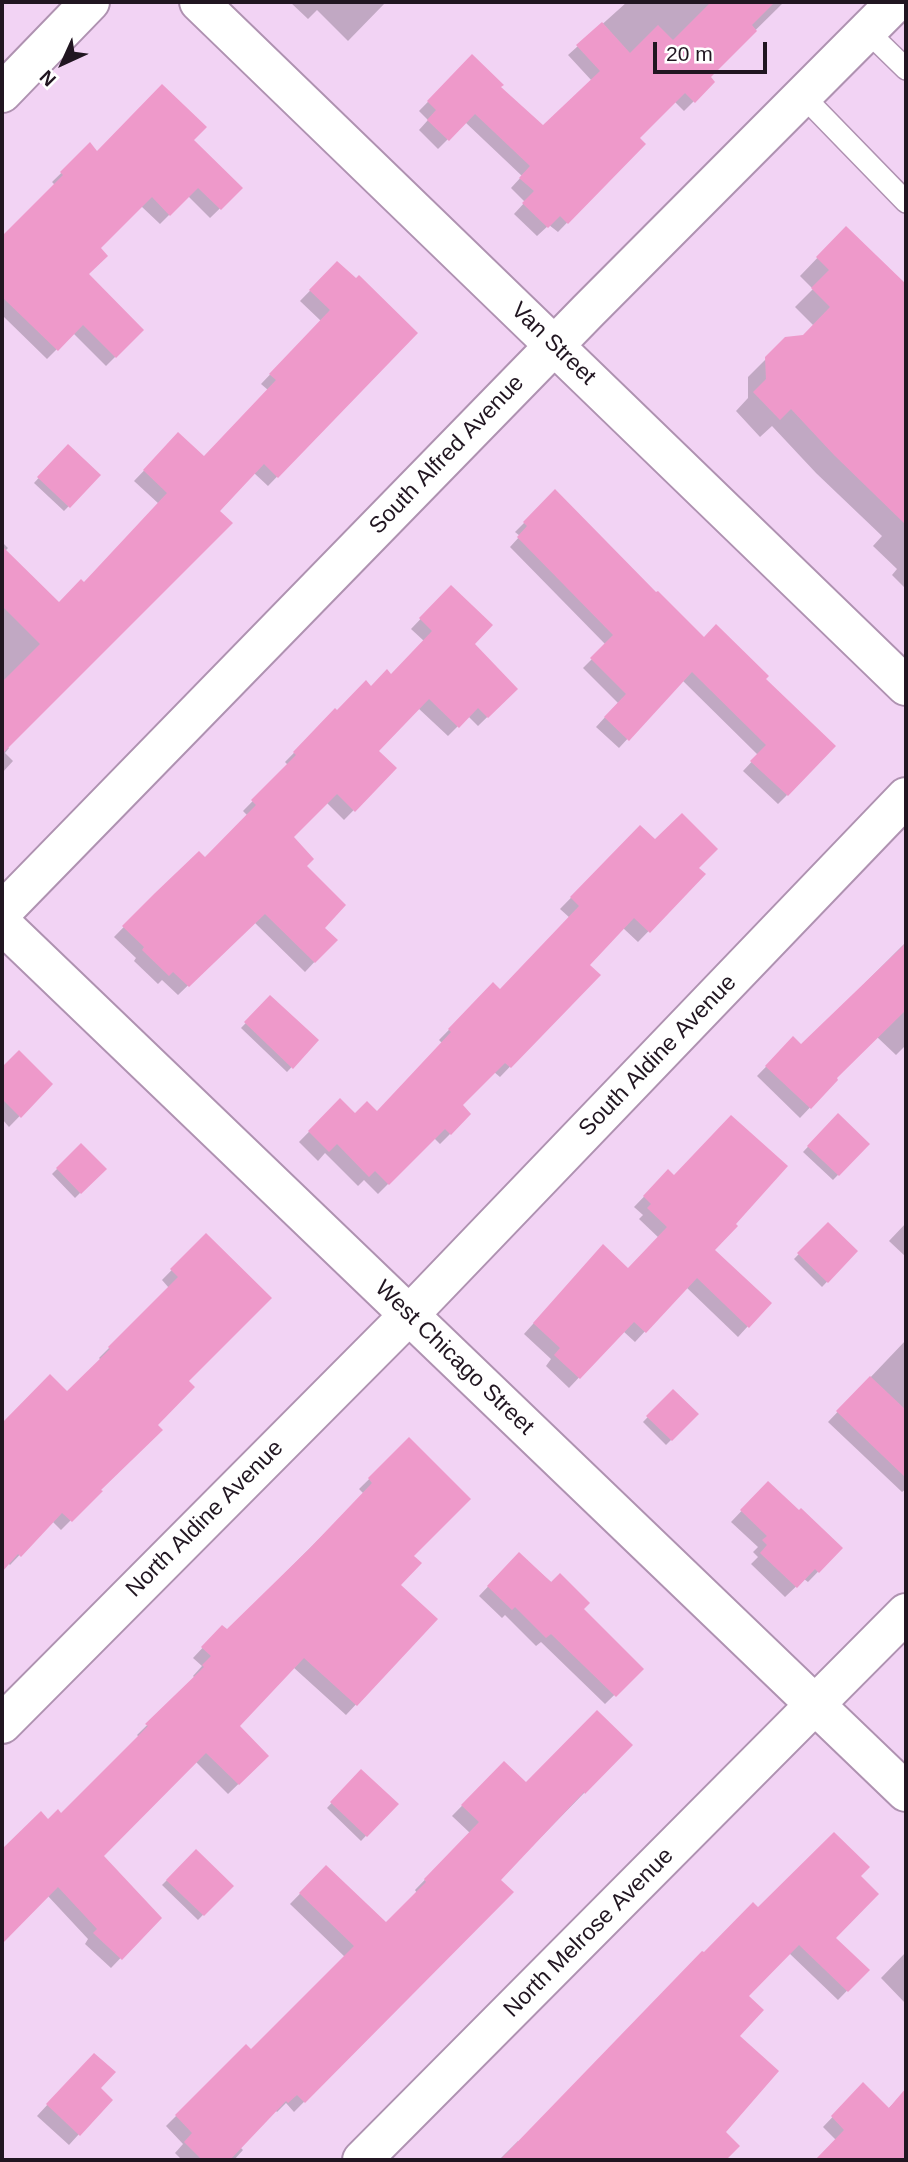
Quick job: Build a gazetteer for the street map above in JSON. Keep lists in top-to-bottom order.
{
  "streets": {
    "street": [
      "Van Street",
      "South Alfred Avenue",
      "South Aldine Avenue",
      "West Chicago Street",
      "North Aldine Avenue",
      "North Melrose Avenue"
    ]
  },
  "crossings": [
    ["Van Street", "South Alfred Avenue"],
    ["South Aldine Avenue", "West Chicago Street"],
    ["South Aldine Avenue", "North Aldine Avenue"],
    ["West Chicago Street", "North Aldine Avenue"],
    ["West Chicago Street", "North Melrose Avenue"]
  ],
  "scale_bar": "20 m",
  "north": "bottom left"
}
